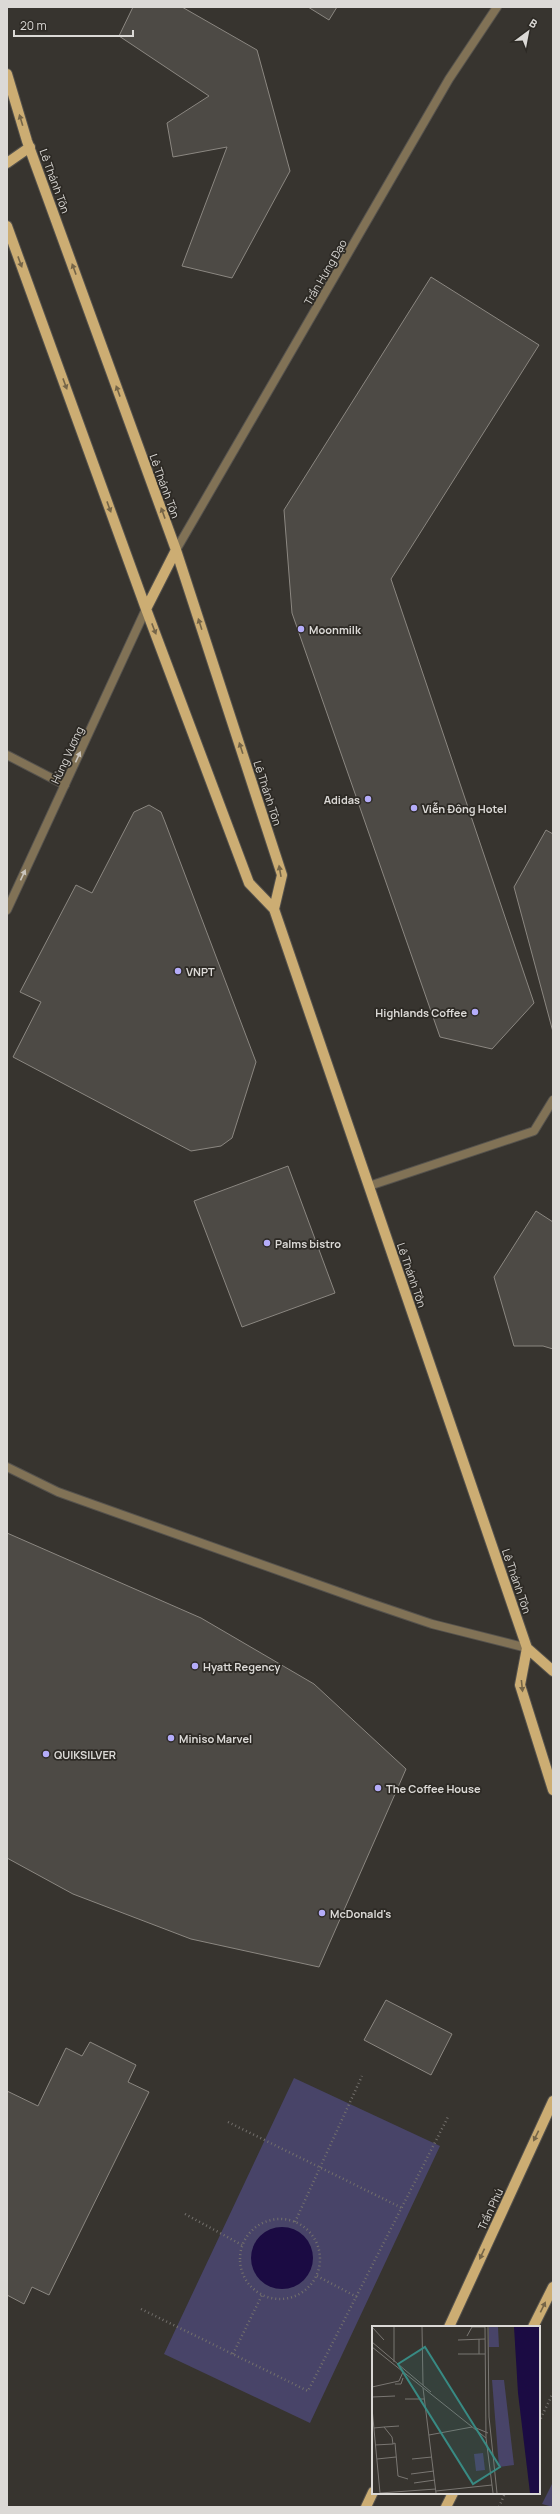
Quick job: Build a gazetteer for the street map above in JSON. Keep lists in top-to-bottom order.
{
  "streets": {
    "main road": ["Lê Thánh Tôn", "Trần Phú"],
    "street": ["Trần Hưng Đạo", "Hùng Vương"]
  },
  "crossings": [
    ["Lê Thánh Tôn", "Trần Hưng Đạo"],
    ["Lê Thánh Tôn", "Hùng Vương"]
  ],
  "one_way": ["Hùng Vương", "Trần Phú"],
  "places": [
    "Moonmilk",
    "Adidas",
    "Viễn Đông Hotel",
    "VNPT",
    "Highlands Coffee",
    "Palms bistro",
    "Hyatt Regency",
    "Miniso Marvel",
    "QUIKSILVER",
    "The Coffee House",
    "McDonald's"
  ],
  "scale_bar": "20 m",
  "north": "top right"
}
